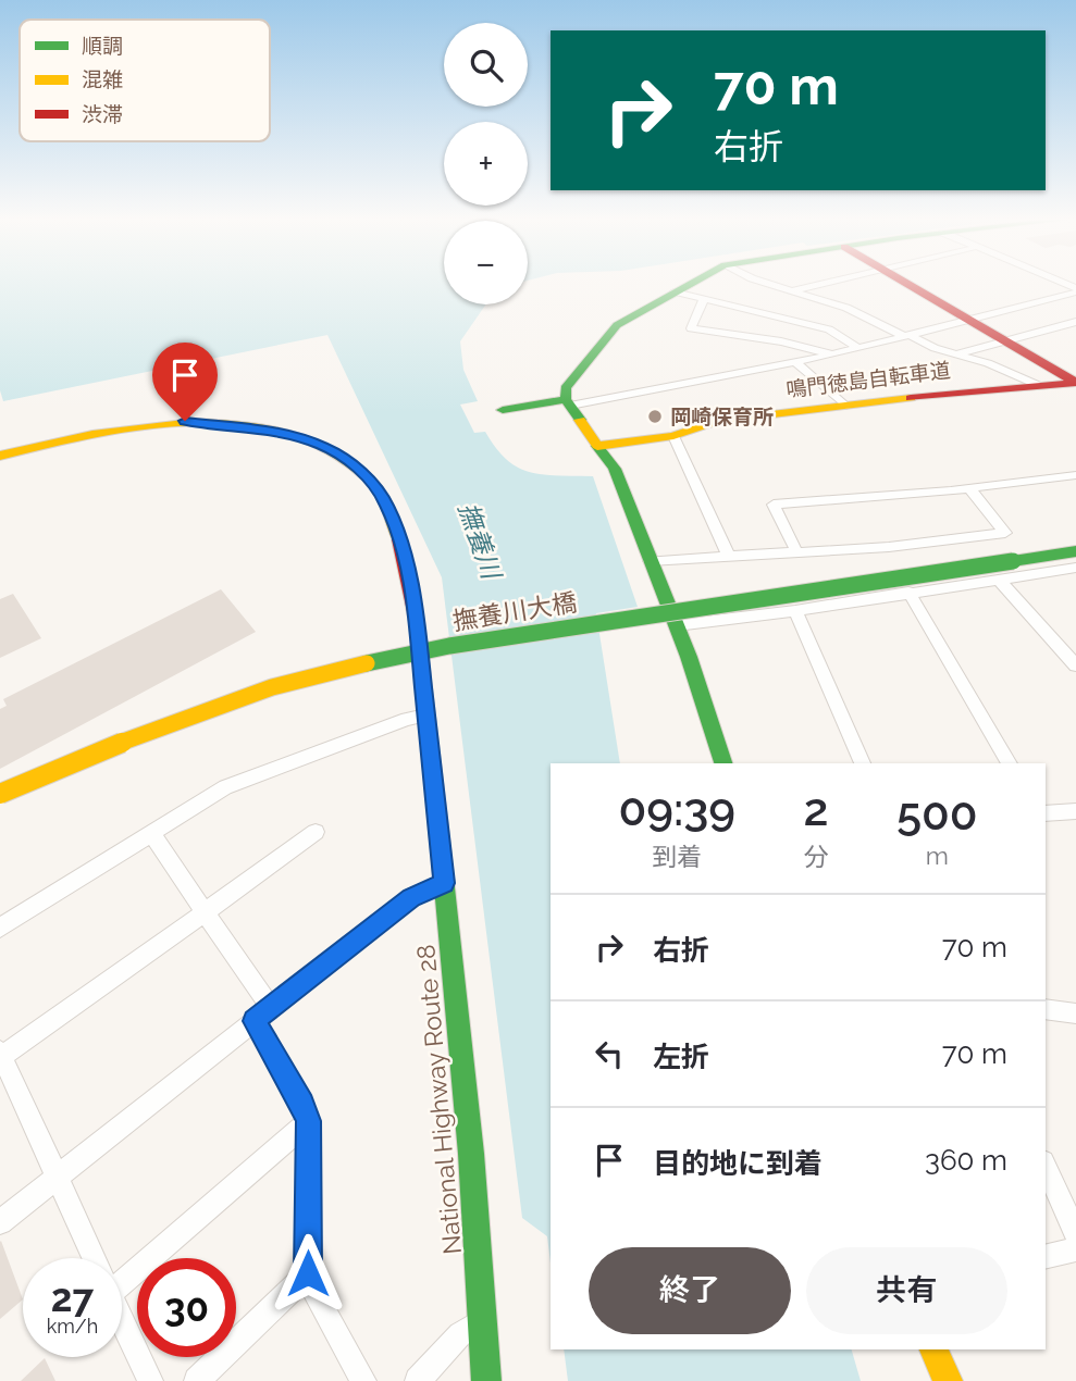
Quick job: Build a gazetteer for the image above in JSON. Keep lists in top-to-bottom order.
{
  "streets": {
    "main road": ["鳴門徳島自転車道", "撫養川大橋", "National Highway Route 28"]
  },
  "water": ["撫養川"],
  "places": ["岡崎保育所"],
  "legend": ["順調", "混雑", "渋滞"],
  "page": {
    "map_buttons": ["+", "−"],
    "turn": ["70 m", "右折"],
    "eta": [
      "09:39",
      "到着",
      "2",
      "分",
      "500",
      "m"
    ],
    "list": [
      {
        "name": "右折",
        "value": "70 m"
      },
      {
        "name": "左折",
        "value": "70 m"
      },
      {
        "name": "目的地に到着",
        "value": "360 m"
      }
    ],
    "buttons": ["終了", "共有"],
    "speed": "27 km/h",
    "limit": "30"
  }
}
